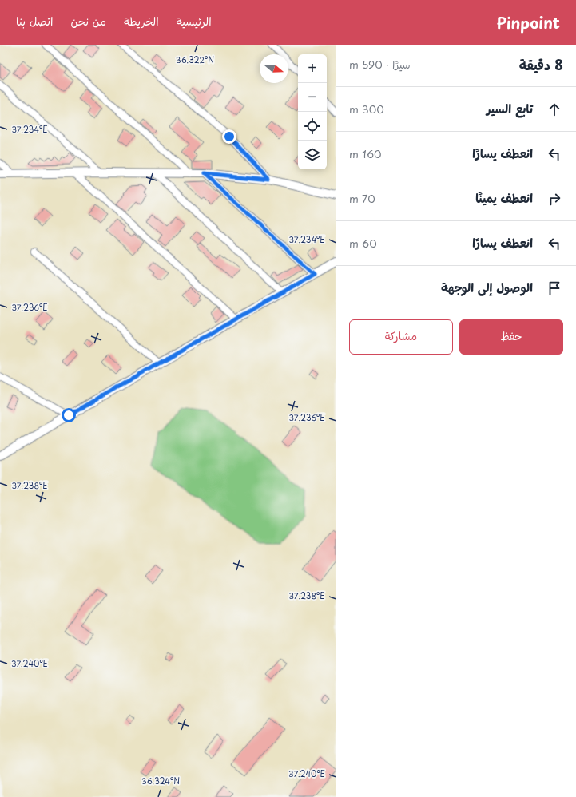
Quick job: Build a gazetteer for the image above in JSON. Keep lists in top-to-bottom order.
{
  "north": "right",
  "page": {
    "header": "Pinpoint",
    "nav": [
      "الرئيسية",
      "الخريطة",
      "من نحن",
      "اتصل بنا"
    ],
    "heading": ["8 دقيقة", "سيرًا · 590 m"],
    "map_buttons": ["+", "−"],
    "list": [
      ["تابع السير", "300 m"],
      ["انعطف يسارًا", "160 m"],
      ["انعطف يمينًا", "70 m"],
      ["انعطف يسارًا", "60 m"],
      "الوصول إلى الوجهة"
    ],
    "buttons": ["حفظ", "مشاركة"]
  },
  "coordinates": [
    "36.322°N",
    "37.234°E",
    "37.236°E",
    "37.238°E",
    "37.240°E",
    "36.324°N"
  ]
}
